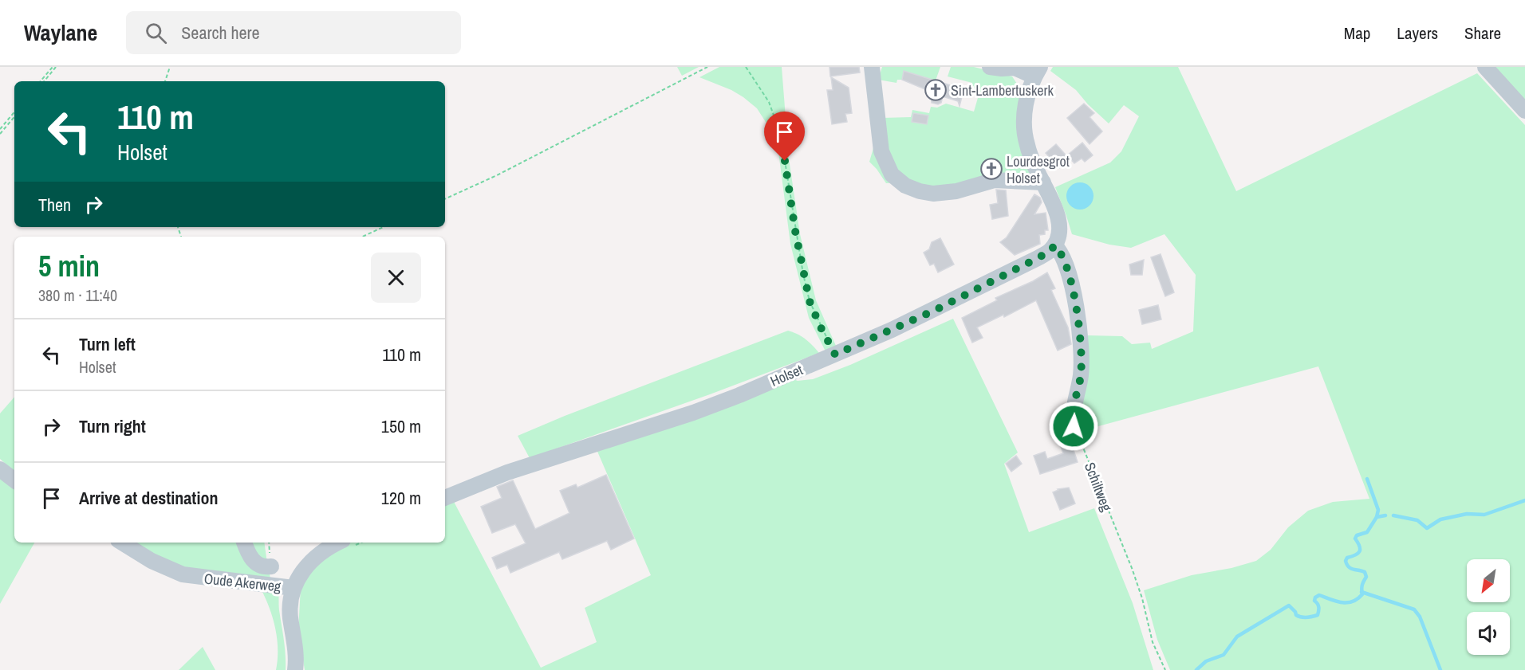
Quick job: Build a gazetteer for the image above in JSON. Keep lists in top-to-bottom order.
{
  "streets": {
    "street": ["Holset", "Oude Akerweg"],
    "path": ["Schiltweg"]
  },
  "places": {
    "church": ["Sint-Lambertuskerk", "Lourdesgrot Holset"]
  },
  "north": "bottom left",
  "page": {
    "header": "Waylane",
    "search": "Search here",
    "nav": ["Map", "Layers", "Share"],
    "turn": ["110 m", "Holset"],
    "then": "Then",
    "heading": ["5 min", "380 m · 11:40"],
    "list": [
      {
        "name": "Turn left",
        "note": "Holset",
        "value": "110 m"
      },
      {
        "name": "Turn right",
        "value": "150 m"
      },
      {
        "name": "Arrive at destination",
        "value": "120 m"
      }
    ]
  }
}
